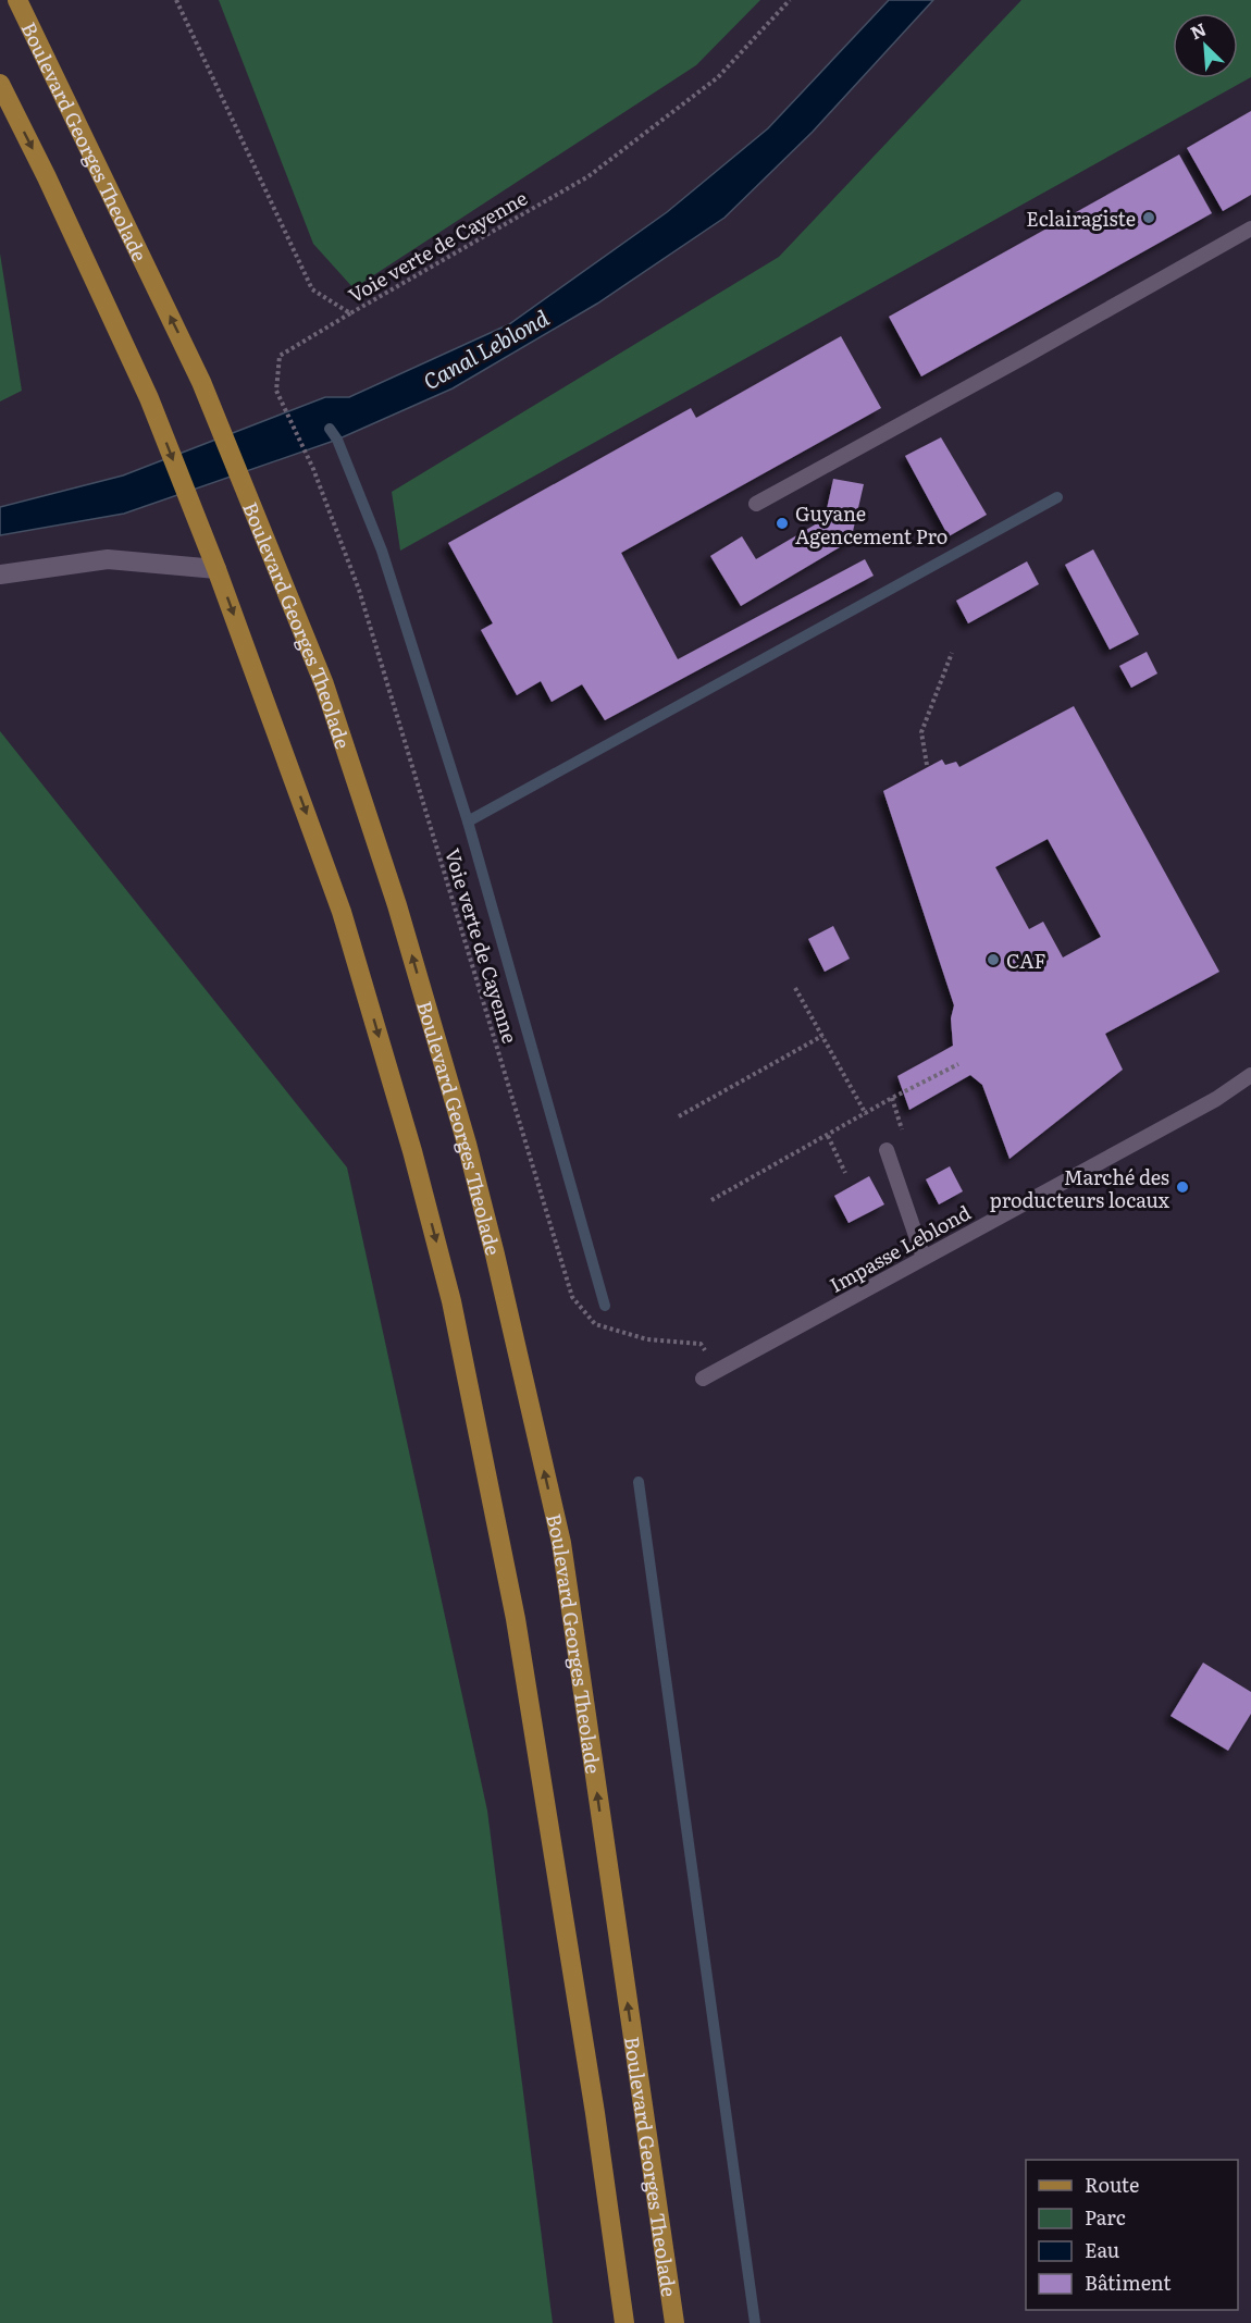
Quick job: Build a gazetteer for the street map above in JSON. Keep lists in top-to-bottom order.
{
  "streets": {
    "main road": ["Boulevard Georges Theolade"],
    "lane": ["Impasse Leblond"],
    "path": ["Voie verte de Cayenne"]
  },
  "water": ["Canal Leblond"],
  "places": [
    "Eclairagiste",
    "Guyane Agencement Pro",
    "CAF",
    "Marché des producteurs locaux"
  ],
  "legend": [
    "Route",
    "Parc",
    "Eau",
    "Bâtiment"
  ],
  "north": "top left"
}
